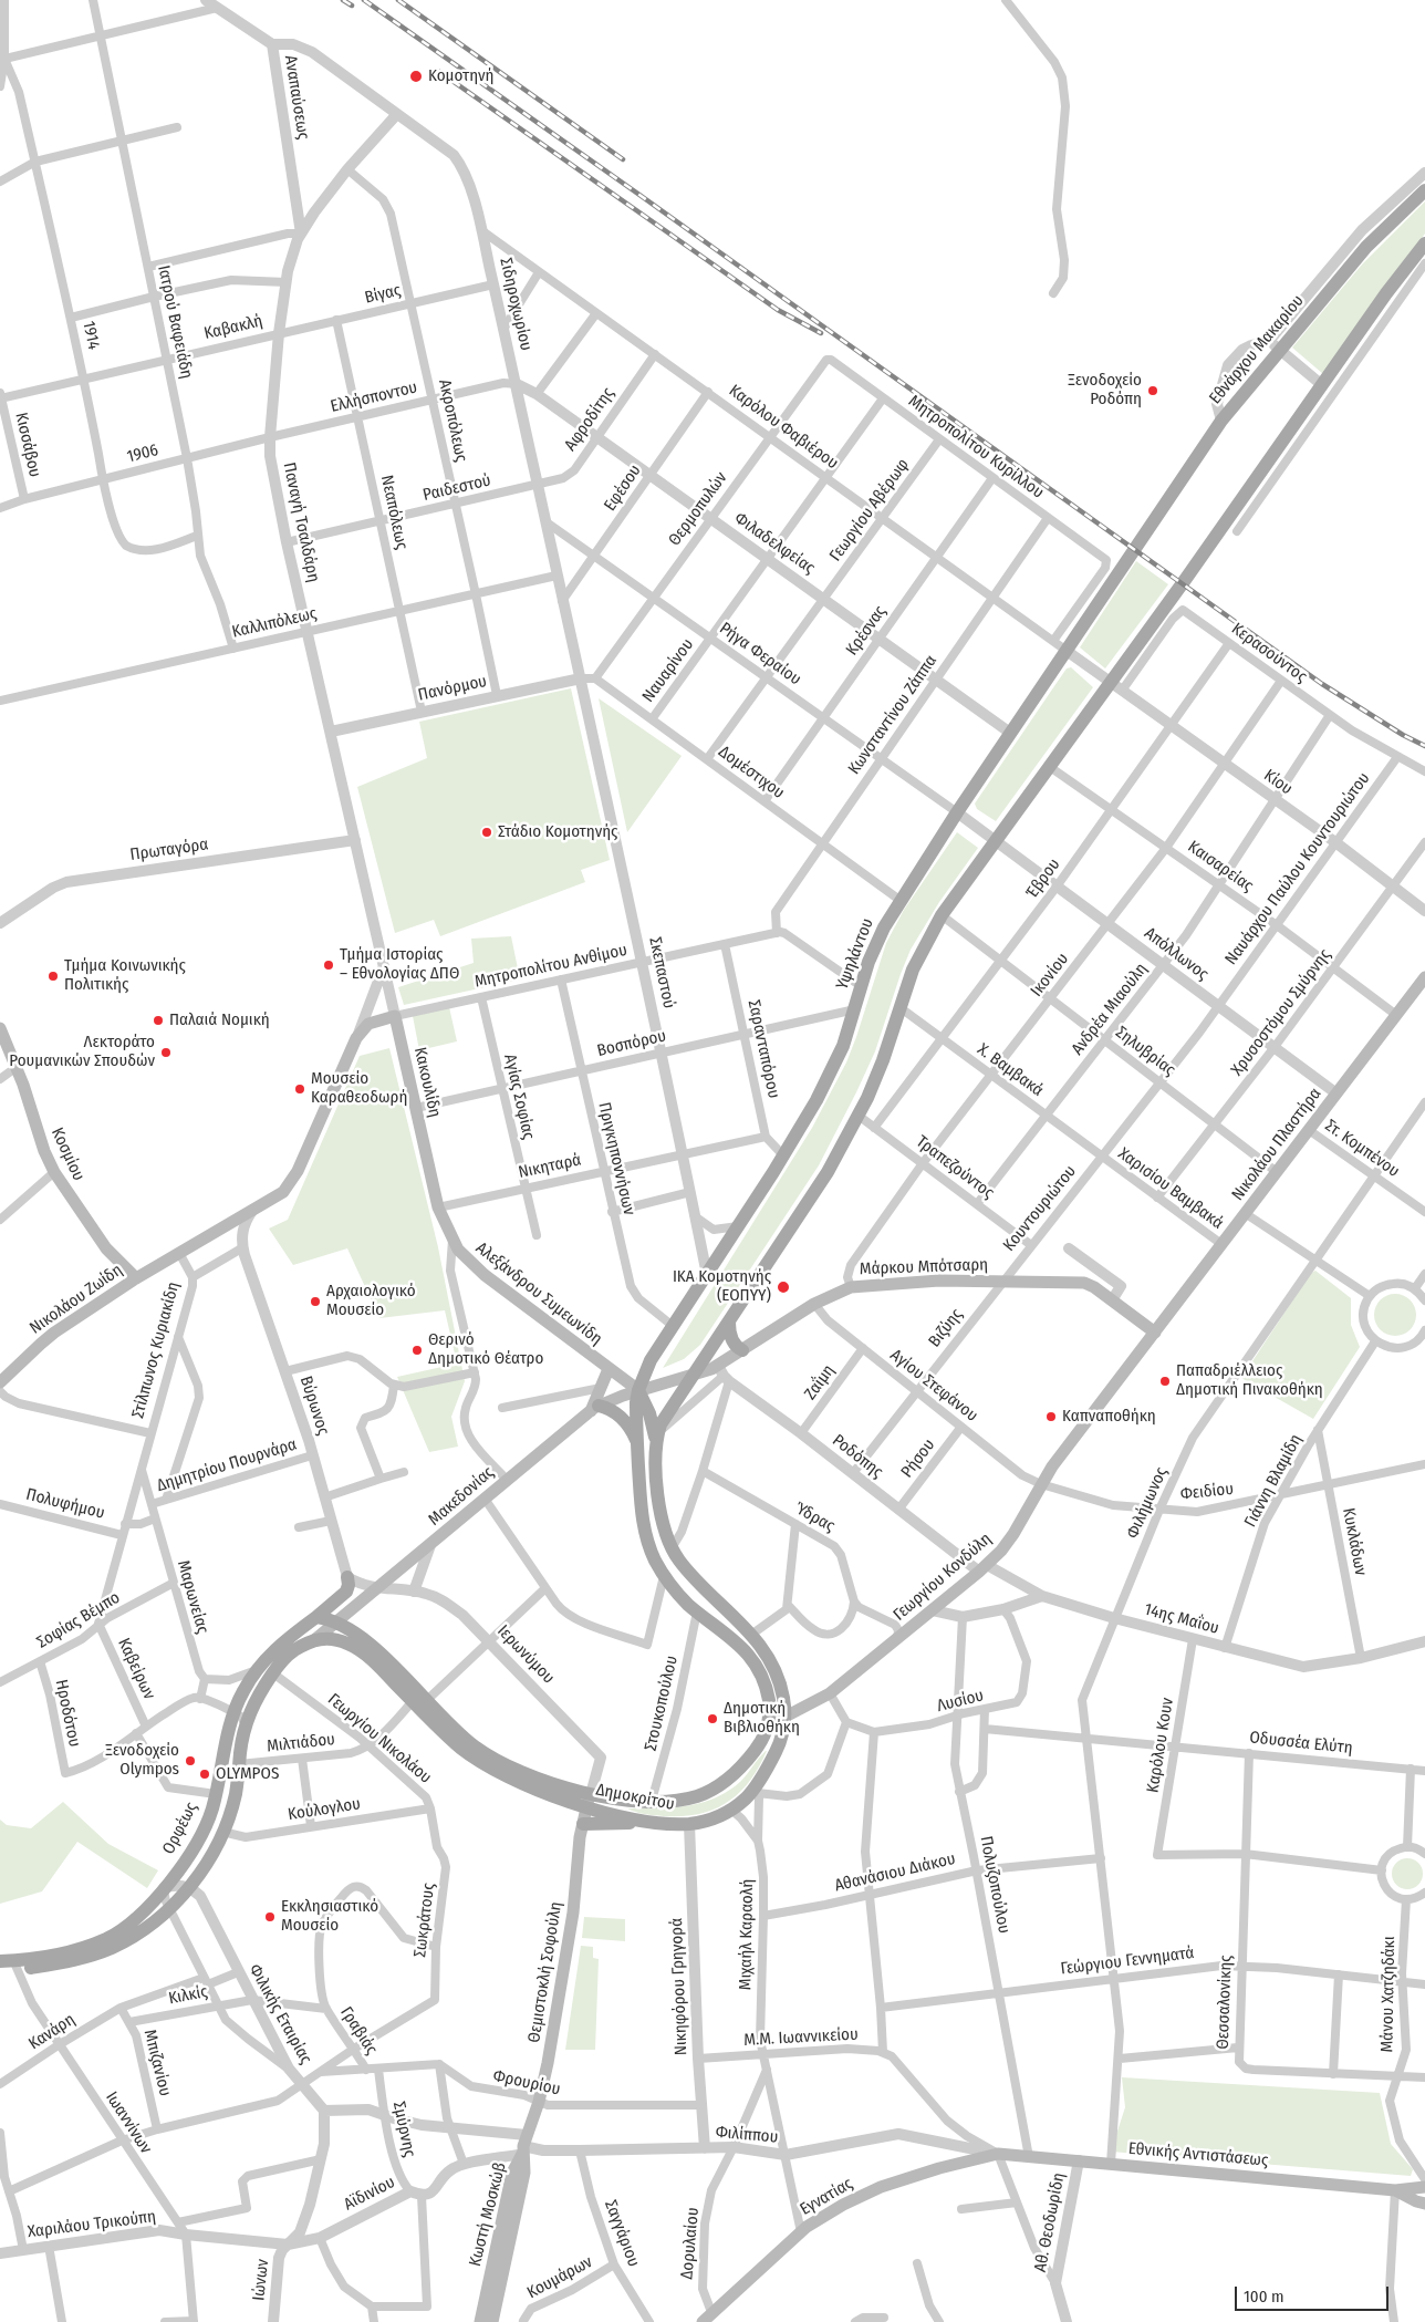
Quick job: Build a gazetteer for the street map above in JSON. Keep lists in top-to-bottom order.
{
  "streets": {
    "main road": [
      "Εθνάρχου Μακαρίου",
      "Υψηλάντου",
      "Κακουλίδη",
      "Νικολάου Πλαστήρα",
      "Κοσμίου",
      "Μάρκου Μπότσαρη",
      "Αλεξάνδρου Συμεωνίδη",
      "Νικολάου Ζωίδη",
      "Μακεδονίας",
      "Γεωργίου Κονδύλη",
      "Δημοκρίτου",
      "Ορφέως",
      "Θεμιστοκλή Σοφούλη",
      "Εθνικής Αντιστάσεως",
      "Εγνατίας",
      "Κωστή Μοσκώβ"
    ],
    "street": [
      "Αναπαύσεως",
      "Βίγας",
      "Σιδηροχωρίου",
      "Ιατρού Βαφειάδη",
      "Καβακλή",
      "1914",
      "Ελλήσποντου",
      "Αφροδίτης",
      "Ακροπόλεως",
      "Καρόλου Φαβιέρου",
      "Κισσάβου",
      "Μητροπολίτου Κυρίλλου",
      "1906",
      "Ραιδεστού",
      "Εφέσου",
      "Θερμοπυλών",
      "Γεωργίου Αβέρωφ",
      "Νεαπόλεως",
      "Παναγή Τσαλδάρη",
      "Φιλαδελφείας",
      "Καλλιπόλεως",
      "Κρέσνας",
      "Κερασούντος",
      "Ρήγα Φεραίου",
      "Ναυαρίνου",
      "Πανόρμου",
      "Κωνσταντίνου Ζάππα",
      "Δομέστιχου",
      "Κίου",
      "Πρωταγόρα",
      "Καισαρείας",
      "Ναυάρχου Παύλου Κουντουριώτου",
      "Έβρου",
      "Απόλλωνος",
      "Μητροπολίτου Ανθίμου",
      "Σκεπαστού",
      "Ικονίου",
      "Ανδρέα Μιαούλη",
      "Χρυσοστόμου Σμύρνης",
      "Βοσπόρου",
      "Σαρανταπόρου",
      "Σηλυβρίας",
      "Χ. Βαμβακά",
      "Αγίας Σοφίας",
      "Στ. Κομπένου",
      "Πριγκηποννήσων",
      "Νικηταρά",
      "Τραπεζούντος",
      "Χαρισίου Βαμβακά",
      "Κουντουριώτου",
      "Βιζύης",
      "Στίλπωνος Κυριακίδη",
      "Ζαΐμη",
      "Αγίου Στεφάνου",
      "Βύρωνος",
      "Ροδόπης",
      "Ρήσου",
      "Δημητρίου Πουρνάρα",
      "Γιάννη Βλαμίδη",
      "Φειδίου",
      "Φιλήμωνος",
      "Πολυφήμου",
      "Ύδρας",
      "Κυκλάδων",
      "Μαρωνείας",
      "14ης Μαΐου",
      "Σοφίας Βέμπο",
      "Ιερωνύμου",
      "Καβείρων",
      "Λυσίου",
      "Στουκοπούλου",
      "Ηροδότου",
      "Γεωργίου Νικολάου",
      "Μιλτιάδου",
      "Οδυσσέα Ελύτη",
      "Καρόλου Κουν",
      "Κούλογλου",
      "Αθανάσιου Διάκου",
      "Πολυζοπούλου",
      "Σωκράτους",
      "Μιχαήλ Καραολή",
      "Γεώργιου Γεννηματά",
      "Νικηφόρου Γρηγορά",
      "Μάνου Χατζηδάκι",
      "Κιλκίς",
      "Θεσσαλονίκης",
      "Φιλικής Εταιρίας",
      "Γραβιάς",
      "Κανάρη",
      "Μ.Μ. Ιωαννικείου",
      "Μπιζανίου",
      "Φρουρίου",
      "Ιωαννίνων",
      "Σμύρνης",
      "Φιλίππου",
      "Αϊδινίου",
      "Αθ. Θεοδωρίδη",
      "Χαριλάου Τρικούπη",
      "Σαγγάριου",
      "Δορυλαίου",
      "Κουμάρων",
      "Ιώνων"
    ]
  },
  "crossings": [
    ["Αναπαύσεως", "Σιδηροχωρίου"],
    ["Αναπαύσεως", "Παναγή Τσαλδάρη"],
    ["Βίγας", "Σιδηροχωρίου"],
    ["Βίγας", "Καβακλή"],
    ["Βίγας", "Ακροπόλεως"],
    ["Βίγας", "Νεαπόλεως"],
    ["Βίγας", "Παναγή Τσαλδάρη"],
    ["Σιδηροχωρίου", "Ελλήσποντου"],
    ["Σιδηροχωρίου", "Αφροδίτης"],
    ["Σιδηροχωρίου", "Καρόλου Φαβιέρου"],
    ["Σιδηροχωρίου", "Ραιδεστού"],
    ["Σιδηροχωρίου", "Εφέσου"],
    ["Σιδηροχωρίου", "Παναγή Τσαλδάρη"],
    ["Σιδηροχωρίου", "Φιλαδελφείας"],
    ["Σιδηροχωρίου", "Καλλιπόλεως"],
    ["Σιδηροχωρίου", "Ρήγα Φεραίου"],
    ["Σιδηροχωρίου", "Πανόρμου"],
    ["Σιδηροχωρίου", "Σκεπαστού"],
    ["Ιατρού Βαφειάδη", "Καβακλή"],
    ["Ιατρού Βαφειάδη", "1914"],
    ["Ιατρού Βαφειάδη", "1906"],
    ["Ιατρού Βαφειάδη", "Καλλιπόλεως"],
    ["Καβακλή", "1914"],
    ["Καβακλή", "Κισσάβου"],
    ["Καβακλή", "Παναγή Τσαλδάρη"],
    ["1914", "1906"],
    ["Εθνάρχου Μακαρίου", "Υψηλάντου"],
    ["Ελλήσποντου", "Ακροπόλεως"],
    ["Ελλήσποντου", "1906"],
    ["Ελλήσποντου", "Νεαπόλεως"],
    ["Ελλήσποντου", "Παναγή Τσαλδάρη"],
    ["Ελλήσποντου", "Φιλαδελφείας"],
    ["Αφροδίτης", "Καρόλου Φαβιέρου"],
    ["Αφροδίτης", "Ραιδεστού"],
    ["Αφροδίτης", "Φιλαδελφείας"],
    ["Ακροπόλεως", "Ραιδεστού"],
    ["Ακροπόλεως", "Παναγή Τσαλδάρη"],
    ["Ακροπόλεως", "Καλλιπόλεως"],
    ["Ακροπόλεως", "Πανόρμου"],
    ["Καρόλου Φαβιέρου", "Μητροπολίτου Κυρίλλου"],
    ["Καρόλου Φαβιέρου", "Εφέσου"],
    ["Καρόλου Φαβιέρου", "Θερμοπυλών"],
    ["Καρόλου Φαβιέρου", "Γεωργίου Αβέρωφ"],
    ["Καρόλου Φαβιέρου", "Κρέσνας"],
    ["Καρόλου Φαβιέρου", "Ναυαρίνου"],
    ["Καρόλου Φαβιέρου", "Κωνσταντίνου Ζάππα"],
    ["Καρόλου Φαβιέρου", "Κίου"],
    ["Καρόλου Φαβιέρου", "Υψηλάντου"],
    ["Κισσάβου", "1906"],
    ["Μητροπολίτου Κυρίλλου", "Θερμοπυλών"],
    ["Μητροπολίτου Κυρίλλου", "Γεωργίου Αβέρωφ"],
    ["Μητροπολίτου Κυρίλλου", "Κρέσνας"],
    ["Μητροπολίτου Κυρίλλου", "Ναυαρίνου"],
    ["Μητροπολίτου Κυρίλλου", "Κωνσταντίνου Ζάππα"],
    ["1906", "Παναγή Τσαλδάρη"],
    ["Ραιδεστού", "Νεαπόλεως"],
    ["Ραιδεστού", "Παναγή Τσαλδάρη"],
    ["Εφέσου", "Φιλαδελφείας"],
    ["Εφέσου", "Ρήγα Φεραίου"],
    ["Θερμοπυλών", "Φιλαδελφείας"],
    ["Θερμοπυλών", "Ρήγα Φεραίου"],
    ["Θερμοπυλών", "Δομέστιχου"],
    ["Γεωργίου Αβέρωφ", "Φιλαδελφείας"],
    ["Γεωργίου Αβέρωφ", "Ρήγα Φεραίου"],
    ["Γεωργίου Αβέρωφ", "Δομέστιχου"],
    ["Νεαπόλεως", "Καλλιπόλεως"],
    ["Νεαπόλεως", "Πανόρμου"],
    ["Παναγή Τσαλδάρη", "Καλλιπόλεως"],
    ["Παναγή Τσαλδάρη", "Πανόρμου"],
    ["Παναγή Τσαλδάρη", "Πρωταγόρα"],
    ["Παναγή Τσαλδάρη", "Κακουλίδη"],
    ["Φιλαδελφείας", "Κρέσνας"],
    ["Φιλαδελφείας", "Ναυαρίνου"],
    ["Φιλαδελφείας", "Κωνσταντίνου Ζάππα"],
    ["Φιλαδελφείας", "Υψηλάντου"],
    ["Κρέσνας", "Ρήγα Φεραίου"],
    ["Κρέσνας", "Δομέστιχου"],
    ["Κερασούντος", "Κίου"],
    ["Κερασούντος", "Ναυάρχου Παύλου Κουντουριώτου"],
    ["Κερασούντος", "Έβρου"],
    ["Κερασούντος", "Ικονίου"],
    ["Κερασούντος", "Ανδρέα Μιαούλη"],
    ["Ρήγα Φεραίου", "Ναυαρίνου"],
    ["Ρήγα Φεραίου", "Κωνσταντίνου Ζάππα"],
    ["Ρήγα Φεραίου", "Υψηλάντου"],
    ["Ρήγα Φεραίου", "Απόλλωνος"],
    ["Ναυαρίνου", "Δομέστιχου"],
    ["Πανόρμου", "Σκεπαστού"],
    ["Κωνσταντίνου Ζάππα", "Δομέστιχου"],
    ["Κωνσταντίνου Ζάππα", "Μητροπολίτου Ανθίμου"],
    ["Δομέστιχου", "Υψηλάντου"],
    ["Κίου", "Ναυάρχου Παύλου Κουντουριώτου"],
    ["Κίου", "Έβρου"],
    ["Κίου", "Υψηλάντου"],
    ["Κίου", "Ικονίου"],
    ["Κίου", "Ανδρέα Μιαούλη"],
    ["Κίου", "Χρυσοστόμου Σμύρνης"],
    ["Καισαρείας", "Ναυάρχου Παύλου Κουντουριώτου"],
    ["Καισαρείας", "Έβρου"],
    ["Καισαρείας", "Ικονίου"],
    ["Καισαρείας", "Ανδρέα Μιαούλη"],
    ["Καισαρείας", "Χρυσοστόμου Σμύρνης"],
    ["Καισαρείας", "Νικολάου Πλαστήρα"],
    ["Ναυάρχου Παύλου Κουντουριώτου", "Απόλλωνος"],
    ["Ναυάρχου Παύλου Κουντουριώτου", "Σηλυβρίας"],
    ["Ναυάρχου Παύλου Κουντουριώτου", "Χ. Βαμβακά"],
    ["Ναυάρχου Παύλου Κουντουριώτου", "Χαρισίου Βαμβακά"],
    ["Ναυάρχου Παύλου Κουντουριώτου", "Κουντουριώτου"],
    ["Έβρου", "Απόλλωνος"],
    ["Έβρου", "Σηλυβρίας"],
    ["Έβρου", "Χ. Βαμβακά"],
    ["Έβρου", "Τραπεζούντος"],
    ["Υψηλάντου", "Απόλλωνος"],
    ["Υψηλάντου", "Σκεπαστού"],
    ["Υψηλάντου", "Βοσπόρου"],
    ["Υψηλάντου", "Πριγκηποννήσων"],
    ["Υψηλάντου", "Μάρκου Μπότσαρη"],
    ["Υψηλάντου", "Αλεξάνδρου Συμεωνίδη"],
    ["Υψηλάντου", "Μακεδονίας"],
    ["Υψηλάντου", "Δημοκρίτου"],
    ["Απόλλωνος", "Ικονίου"],
    ["Απόλλωνος", "Ανδρέα Μιαούλη"],
    ["Απόλλωνος", "Χρυσοστόμου Σμύρνης"],
    ["Απόλλωνος", "Νικολάου Πλαστήρα"],
    ["Μητροπολίτου Ανθίμου", "Σκεπαστού"],
    ["Μητροπολίτου Ανθίμου", "Σαρανταπόρου"],
    ["Μητροπολίτου Ανθίμου", "Κακουλίδη"],
    ["Μητροπολίτου Ανθίμου", "Αγίας Σοφίας"],
    ["Μητροπολίτου Ανθίμου", "Πριγκηποννήσων"],
    ["Σκεπαστού", "Βοσπόρου"],
    ["Σκεπαστού", "Νικηταρά"],
    ["Ικονίου", "Σηλυβρίας"],
    ["Ικονίου", "Χ. Βαμβακά"],
    ["Ικονίου", "Τραπεζούντος"],
    ["Ικονίου", "Μάρκου Μπότσαρη"],
    ["Ανδρέα Μιαούλη", "Σηλυβρίας"],
    ["Ανδρέα Μιαούλη", "Χ. Βαμβακά"],
    ["Ανδρέα Μιαούλη", "Τραπεζούντος"],
    ["Χρυσοστόμου Σμύρνης", "Σηλυβρίας"],
    ["Χρυσοστόμου Σμύρνης", "Χαρισίου Βαμβακά"],
    ["Βοσπόρου", "Σαρανταπόρου"],
    ["Βοσπόρου", "Κακουλίδη"],
    ["Βοσπόρου", "Αγίας Σοφίας"],
    ["Βοσπόρου", "Πριγκηποννήσων"],
    ["Σαρανταπόρου", "Νικηταρά"],
    ["Σηλυβρίας", "Νικολάου Πλαστήρα"],
    ["Χ. Βαμβακά", "Χαρισίου Βαμβακά"],
    ["Χ. Βαμβακά", "Κουντουριώτου"],
    ["Κακουλίδη", "Νικηταρά"],
    ["Κακουλίδη", "Αλεξάνδρου Συμεωνίδη"],
    ["Αγίας Σοφίας", "Νικηταρά"],
    ["Νικολάου Πλαστήρα", "Στ. Κομπένου"],
    ["Νικολάου Πλαστήρα", "Χαρισίου Βαμβακά"],
    ["Νικολάου Πλαστήρα", "Μάρκου Μπότσαρη"],
    ["Νικολάου Πλαστήρα", "Γεωργίου Κονδύλη"],
    ["Στ. Κομπένου", "Φιλήμωνος"],
    ["Κοσμίου", "Νικολάου Ζωίδη"],
    ["Πριγκηποννήσων", "Νικηταρά"],
    ["Νικηταρά", "Αλεξάνδρου Συμεωνίδη"],
    ["Τραπεζούντος", "Κουντουριώτου"],
    ["Χαρισίου Βαμβακά", "Κουντουριώτου"],
    ["Κουντουριώτου", "Μάρκου Μπότσαρη"],
    ["Κουντουριώτου", "Βιζύης"],
    ["Μάρκου Μπότσαρη", "Αλεξάνδρου Συμεωνίδη"],
    ["Μάρκου Μπότσαρη", "Βιζύης"],
    ["Μάρκου Μπότσαρη", "Αγίου Στεφάνου"],
    ["Μάρκου Μπότσαρη", "Ροδόπης"],
    ["Μάρκου Μπότσαρη", "Μακεδονίας"],
    ["Μάρκου Μπότσαρη", "Γεωργίου Κονδύλη"],
    ["Μάρκου Μπότσαρη", "Δημοκρίτου"],
    ["Αλεξάνδρου Συμεωνίδη", "Μακεδονίας"],
    ["Αλεξάνδρου Συμεωνίδη", "Δημοκρίτου"],
    ["Νικολάου Ζωίδη", "Στίλπωνος Κυριακίδη"],
    ["Βιζύης", "Αγίου Στεφάνου"],
    ["Βιζύης", "Ροδόπης"],
    ["Στίλπωνος Κυριακίδη", "Πολυφήμου"],
    ["Στίλπωνος Κυριακίδη", "Μαρωνείας"],
    ["Στίλπωνος Κυριακίδη", "Σοφίας Βέμπο"],
    ["Στίλπωνος Κυριακίδη", "Καβείρων"],
    ["Ζαΐμη", "Αγίου Στεφάνου"],
    ["Ζαΐμη", "Ροδόπης"],
    ["Αγίου Στεφάνου", "Ρήσου"],
    ["Αγίου Στεφάνου", "Φειδίου"],
    ["Αγίου Στεφάνου", "Γεωργίου Κονδύλη"],
    ["Βύρωνος", "Δημητρίου Πουρνάρα"],
    ["Βύρωνος", "Ιερωνύμου"],
    ["Βύρωνος", "Ορφέως"],
    ["Ροδόπης", "Ρήσου"],
    ["Ροδόπης", "Γεωργίου Κονδύλη"],
    ["Ροδόπης", "14ης Μαΐου"],
    ["Δημητρίου Πουρνάρα", "Μαρωνείας"],
    ["Γιάννη Βλαμίδη", "Φειδίου"],
    ["Γιάννη Βλαμίδη", "Κυκλάδων"],
    ["Γιάννη Βλαμίδη", "14ης Μαΐου"],
    ["Φειδίου", "Φιλήμωνος"],
    ["Φειδίου", "Κυκλάδων"],
    ["Φειδίου", "Γεωργίου Κονδύλη"],
    ["Μακεδονίας", "Ιερωνύμου"],
    ["Μακεδονίας", "Δημοκρίτου"],
    ["Μακεδονίας", "Ορφέως"],
    ["Φιλήμωνος", "14ης Μαΐου"],
    ["Φιλήμωνος", "Οδυσσέα Ελύτη"],
    ["Φιλήμωνος", "Αθανάσιου Διάκου"],
    ["Φιλήμωνος", "Γεώργιου Γεννηματά"],
    ["Φιλήμωνος", "Εθνικής Αντιστάσεως"],
    ["Πολυφήμου", "Μαρωνείας"],
    ["Κυκλάδων", "14ης Μαΐου"],
    ["Γεωργίου Κονδύλη", "Δημοκρίτου"],
    ["Μαρωνείας", "Σοφίας Βέμπο"],
    ["14ης Μαΐου", "Καρόλου Κουν"],
    ["Σοφίας Βέμπο", "Καβείρων"],
    ["Σοφίας Βέμπο", "Ηροδότου"],
    ["Ιερωνύμου", "Δημοκρίτου"],
    ["Ιερωνύμου", "Ορφέως"],
    ["Ιερωνύμου", "Θεμιστοκλή Σοφούλη"],
    ["Λυσίου", "Πολυζοπούλου"],
    ["Στουκοπούλου", "Δημοκρίτου"],
    ["Γεωργίου Νικολάου", "Μιλτιάδου"],
    ["Γεωργίου Νικολάου", "Κούλογλου"],
    ["Γεωργίου Νικολάου", "Ορφέως"],
    ["Γεωργίου Νικολάου", "Σωκράτους"],
    ["Μιλτιάδου", "Ορφέως"],
    ["Οδυσσέα Ελύτη", "Καρόλου Κουν"],
    ["Οδυσσέα Ελύτη", "Θεσσαλονίκης"],
    ["Καρόλου Κουν", "Θεσσαλονίκης"],
    ["Δημοκρίτου", "Ορφέως"],
    ["Δημοκρίτου", "Μιχαήλ Καραολή"],
    ["Δημοκρίτου", "Θεμιστοκλή Σοφούλη"],
    ["Δημοκρίτου", "Νικηφόρου Γρηγορά"],
    ["Κούλογλου", "Ορφέως"],
    ["Ορφέως", "Φιλικής Εταιρίας"],
    ["Ορφέως", "Ιωαννίνων"],
    ["Αθανάσιου Διάκου", "Πολυζοπούλου"],
    ["Αθανάσιου Διάκου", "Μιχαήλ Καραολή"],
    ["Πολυζοπούλου", "Γεώργιου Γεννηματά"],
    ["Πολυζοπούλου", "Εθνικής Αντιστάσεως"],
    ["Σωκράτους", "Γραβιάς"],
    ["Μιχαήλ Καραολή", "Μ.Μ. Ιωαννικείου"],
    ["Μιχαήλ Καραολή", "Φιλίππου"],
    ["Μιχαήλ Καραολή", "Εγνατίας"],
    ["Γεώργιου Γεννηματά", "Μάνου Χατζηδάκι"],
    ["Γεώργιου Γεννηματά", "Θεσσαλονίκης"],
    ["Θεμιστοκλή Σοφούλη", "Φρουρίου"],
    ["Θεμιστοκλή Σοφούλη", "Φιλίππου"],
    ["Θεμιστοκλή Σοφούλη", "Αϊδινίου"],
    ["Θεμιστοκλή Σοφούλη", "Κωστή Μοσκώβ"],
    ["Νικηφόρου Γρηγορά", "Μ.Μ. Ιωαννικείου"],
    ["Νικηφόρου Γρηγορά", "Φρουρίου"],
    ["Νικηφόρου Γρηγορά", "Φιλίππου"],
    ["Μάνου Χατζηδάκι", "Θεσσαλονίκης"],
    ["Κιλκίς", "Φιλικής Εταιρίας"],
    ["Κιλκίς", "Γραβιάς"],
    ["Κιλκίς", "Κανάρη"],
    ["Κιλκίς", "Μπιζανίου"],
    ["Φιλικής Εταιρίας", "Γραβιάς"],
    ["Φιλικής Εταιρίας", "Φιλίππου"],
    ["Κανάρη", "Μπιζανίου"],
    ["Κανάρη", "Ιωαννίνων"],
    ["Ιωαννίνων", "Χαριλάου Τρικούπη"],
    ["Σμύρνης", "Φιλίππου"],
    ["Σμύρνης", "Αϊδινίου"],
    ["Φιλίππου", "Εθνικής Αντιστάσεως"],
    ["Φιλίππου", "Αϊδινίου"],
    ["Φιλίππου", "Εγνατίας"],
    ["Φιλίππου", "Κωστή Μοσκώβ"],
    ["Φιλίππου", "Σαγγάριου"],
    ["Φιλίππου", "Δορυλαίου"],
    ["Εθνικής Αντιστάσεως", "Εγνατίας"],
    ["Εθνικής Αντιστάσεως", "Αθ. Θεοδωρίδη"],
    ["Αϊδινίου", "Κωστή Μοσκώβ"],
    ["Αϊδινίου", "Χαριλάου Τρικούπη"],
    ["Αϊδινίου", "Ιώνων"],
    ["Εγνατίας", "Δορυλαίου"],
    ["Χαριλάου Τρικούπη", "Ιώνων"],
    ["Σαγγάριου", "Κουμάρων"]
  ],
  "places": [
    "Κομοτηνή",
    "Ξενοδοχείο Ροδόπη",
    "Στάδιο Κομοτηνής",
    "Τμήμα Ιστορίας – Εθνολογίας ΔΠΘ",
    "Τμήμα Κοινωνικής Πολιτικής",
    "Παλαιά Νομική",
    "Λεκτοράτο Ρουμανικών Σπουδών",
    "Μουσείο Καραθεοδωρή",
    "ΙΚΑ Κομοτηνής (ΕΟΠΥΥ)",
    "Αρχαιολογικό Μουσείο",
    "Θερινό Δημοτικό Θέατρο",
    "Παπαδριέλλειος Δημοτική Πινακοθήκη",
    "Καπναποθήκη",
    "Δημοτική Βιβλιοθήκη",
    "Ξενοδοχείο Olympos",
    "OLYMPOS",
    "Εκκλησιαστικό Μουσείο"
  ],
  "scale_bar": "100 m"
}
